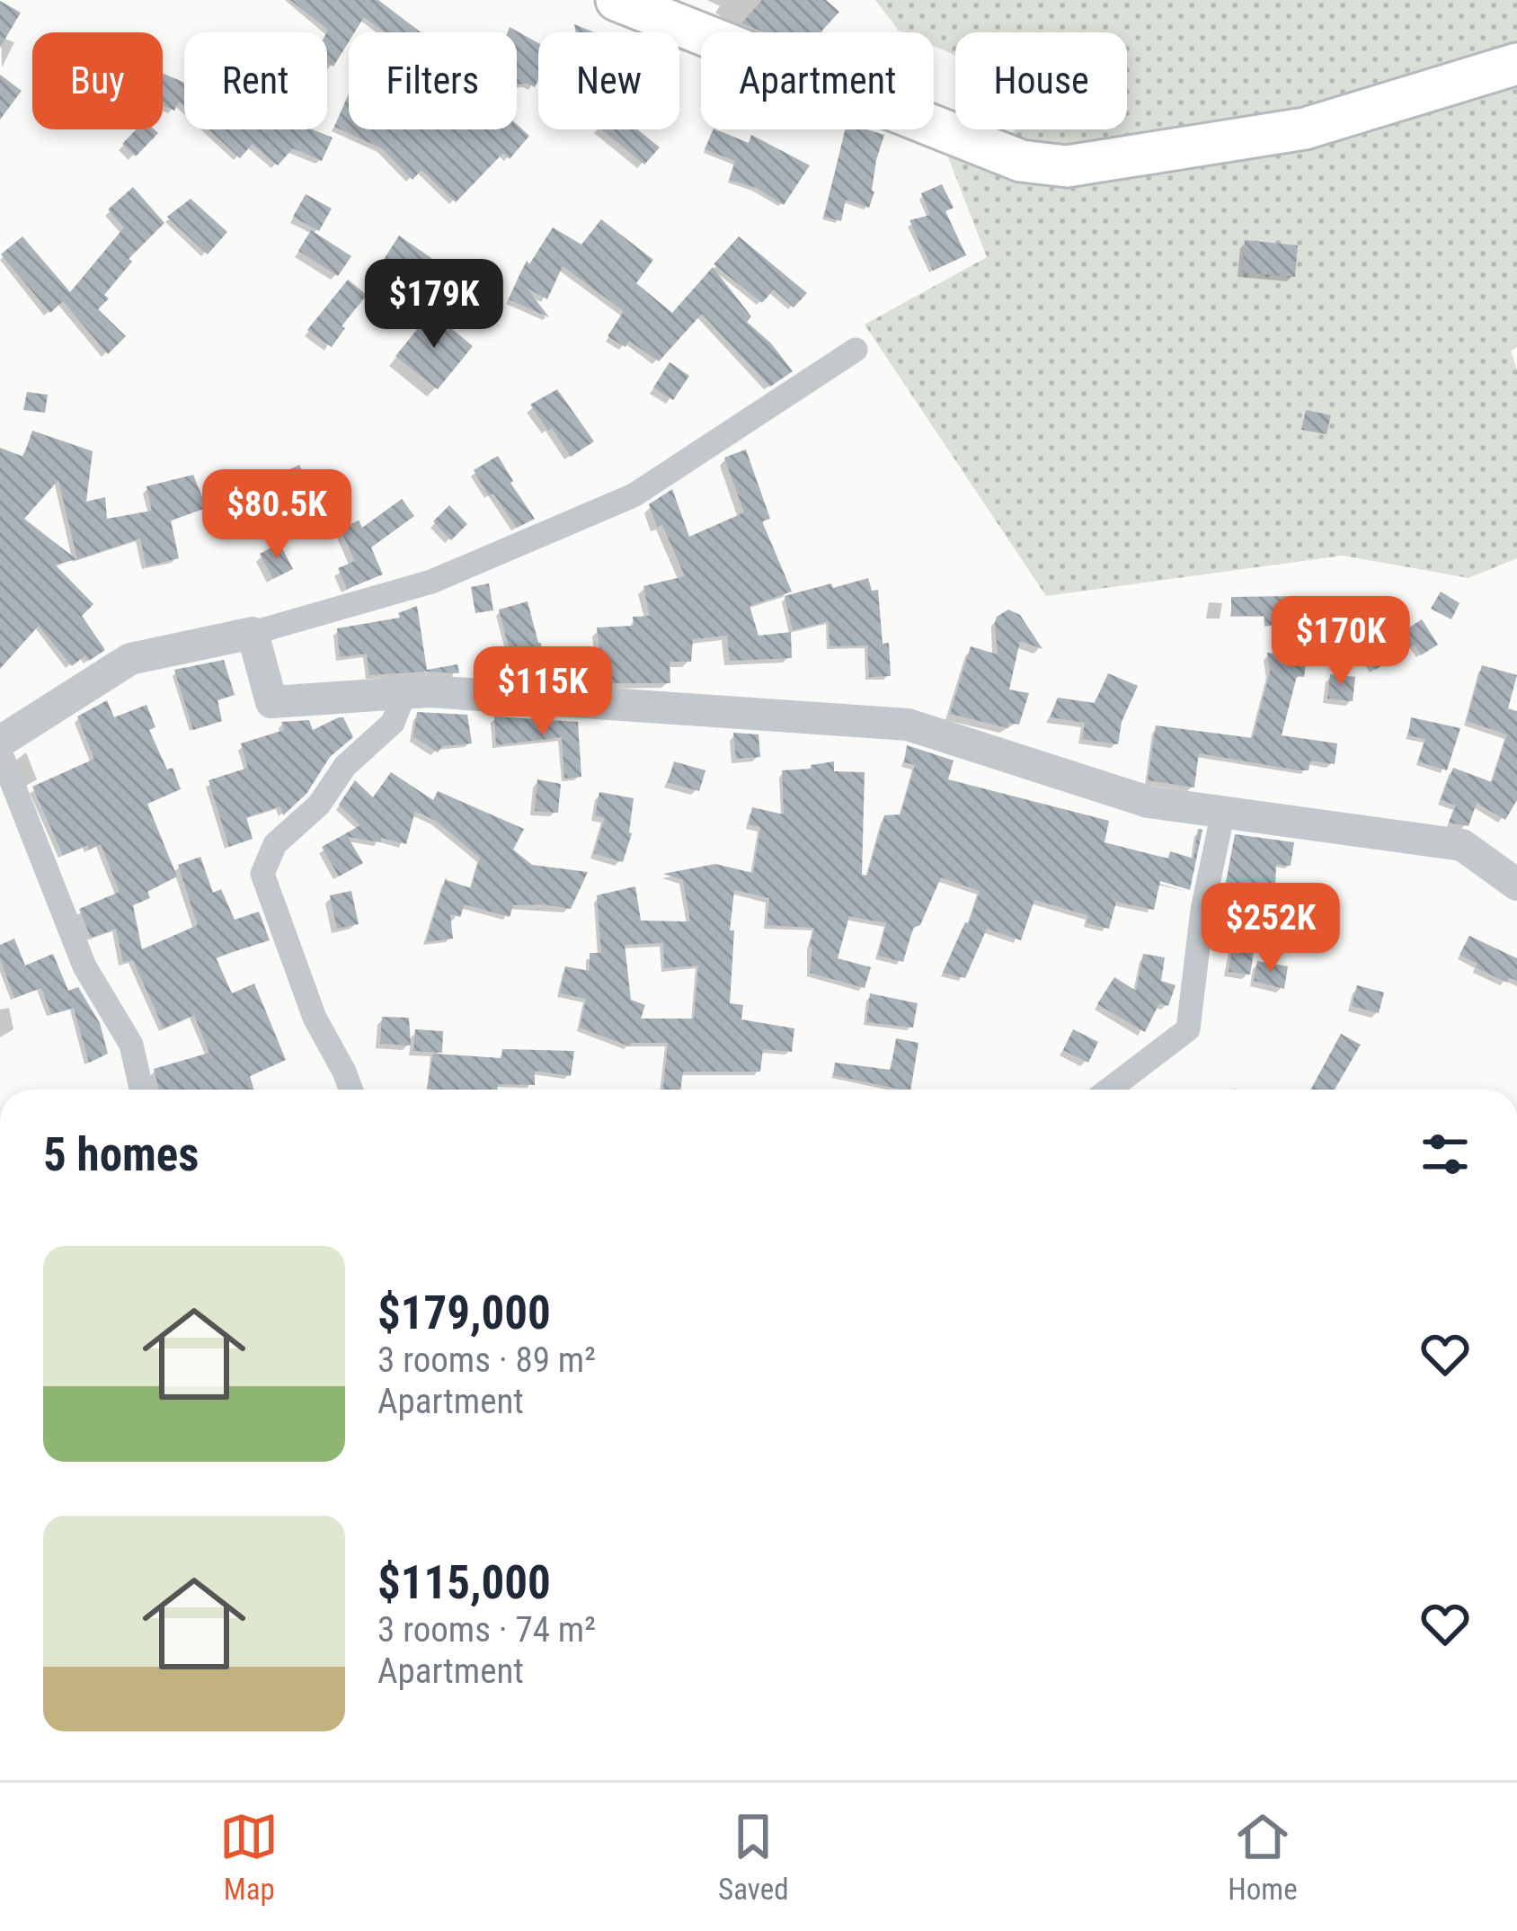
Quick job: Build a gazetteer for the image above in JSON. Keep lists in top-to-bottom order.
{
  "page": {
    "chip": [
      "Buy",
      "Rent",
      "Filters",
      "New",
      "Apartment",
      "House"
    ],
    "price": [
      "$179K",
      "$80.5K",
      "$170K",
      "$115K",
      "$252K"
    ],
    "heading": "5 homes",
    "list": [
      {
        "name": "$179,000",
        "note": "3 rooms · 89 m² · Apartment"
      },
      {
        "name": "$115,000",
        "note": "3 rooms · 74 m² · Apartment"
      }
    ],
    "tabs": ["Map", "Saved", "Home"]
  }
}
